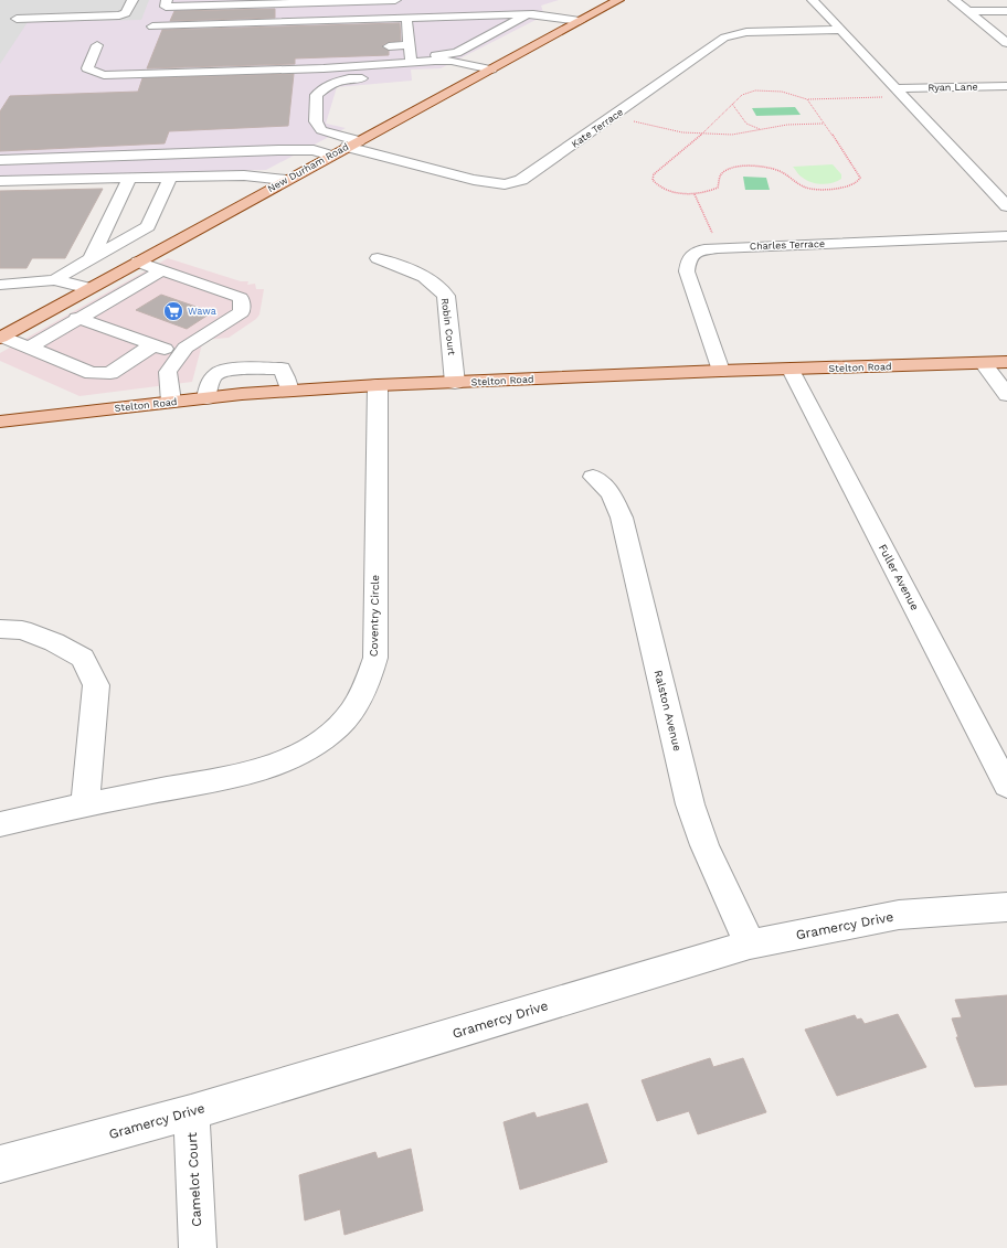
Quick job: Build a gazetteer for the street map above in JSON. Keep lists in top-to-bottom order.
{
  "streets": {
    "main road": ["New Durham Road", "Stelton Road"],
    "street": [
      "Ryan Lane",
      "Kate Terrace",
      "Charles Terrace",
      "Robin Court",
      "Fuller Avenue",
      "Coventry Circle",
      "Ralston Avenue",
      "Gramercy Drive",
      "Camelot Court"
    ]
  },
  "crossings": [
    ["Kate Terrace", "New Durham Road"],
    ["Charles Terrace", "Stelton Road"],
    ["Robin Court", "Stelton Road"],
    ["Stelton Road", "Fuller Avenue"],
    ["Stelton Road", "Coventry Circle"],
    ["Ralston Avenue", "Gramercy Drive"],
    ["Gramercy Drive", "Camelot Court"]
  ],
  "places": {
    "supermarket": ["Wawa"]
  }
}
